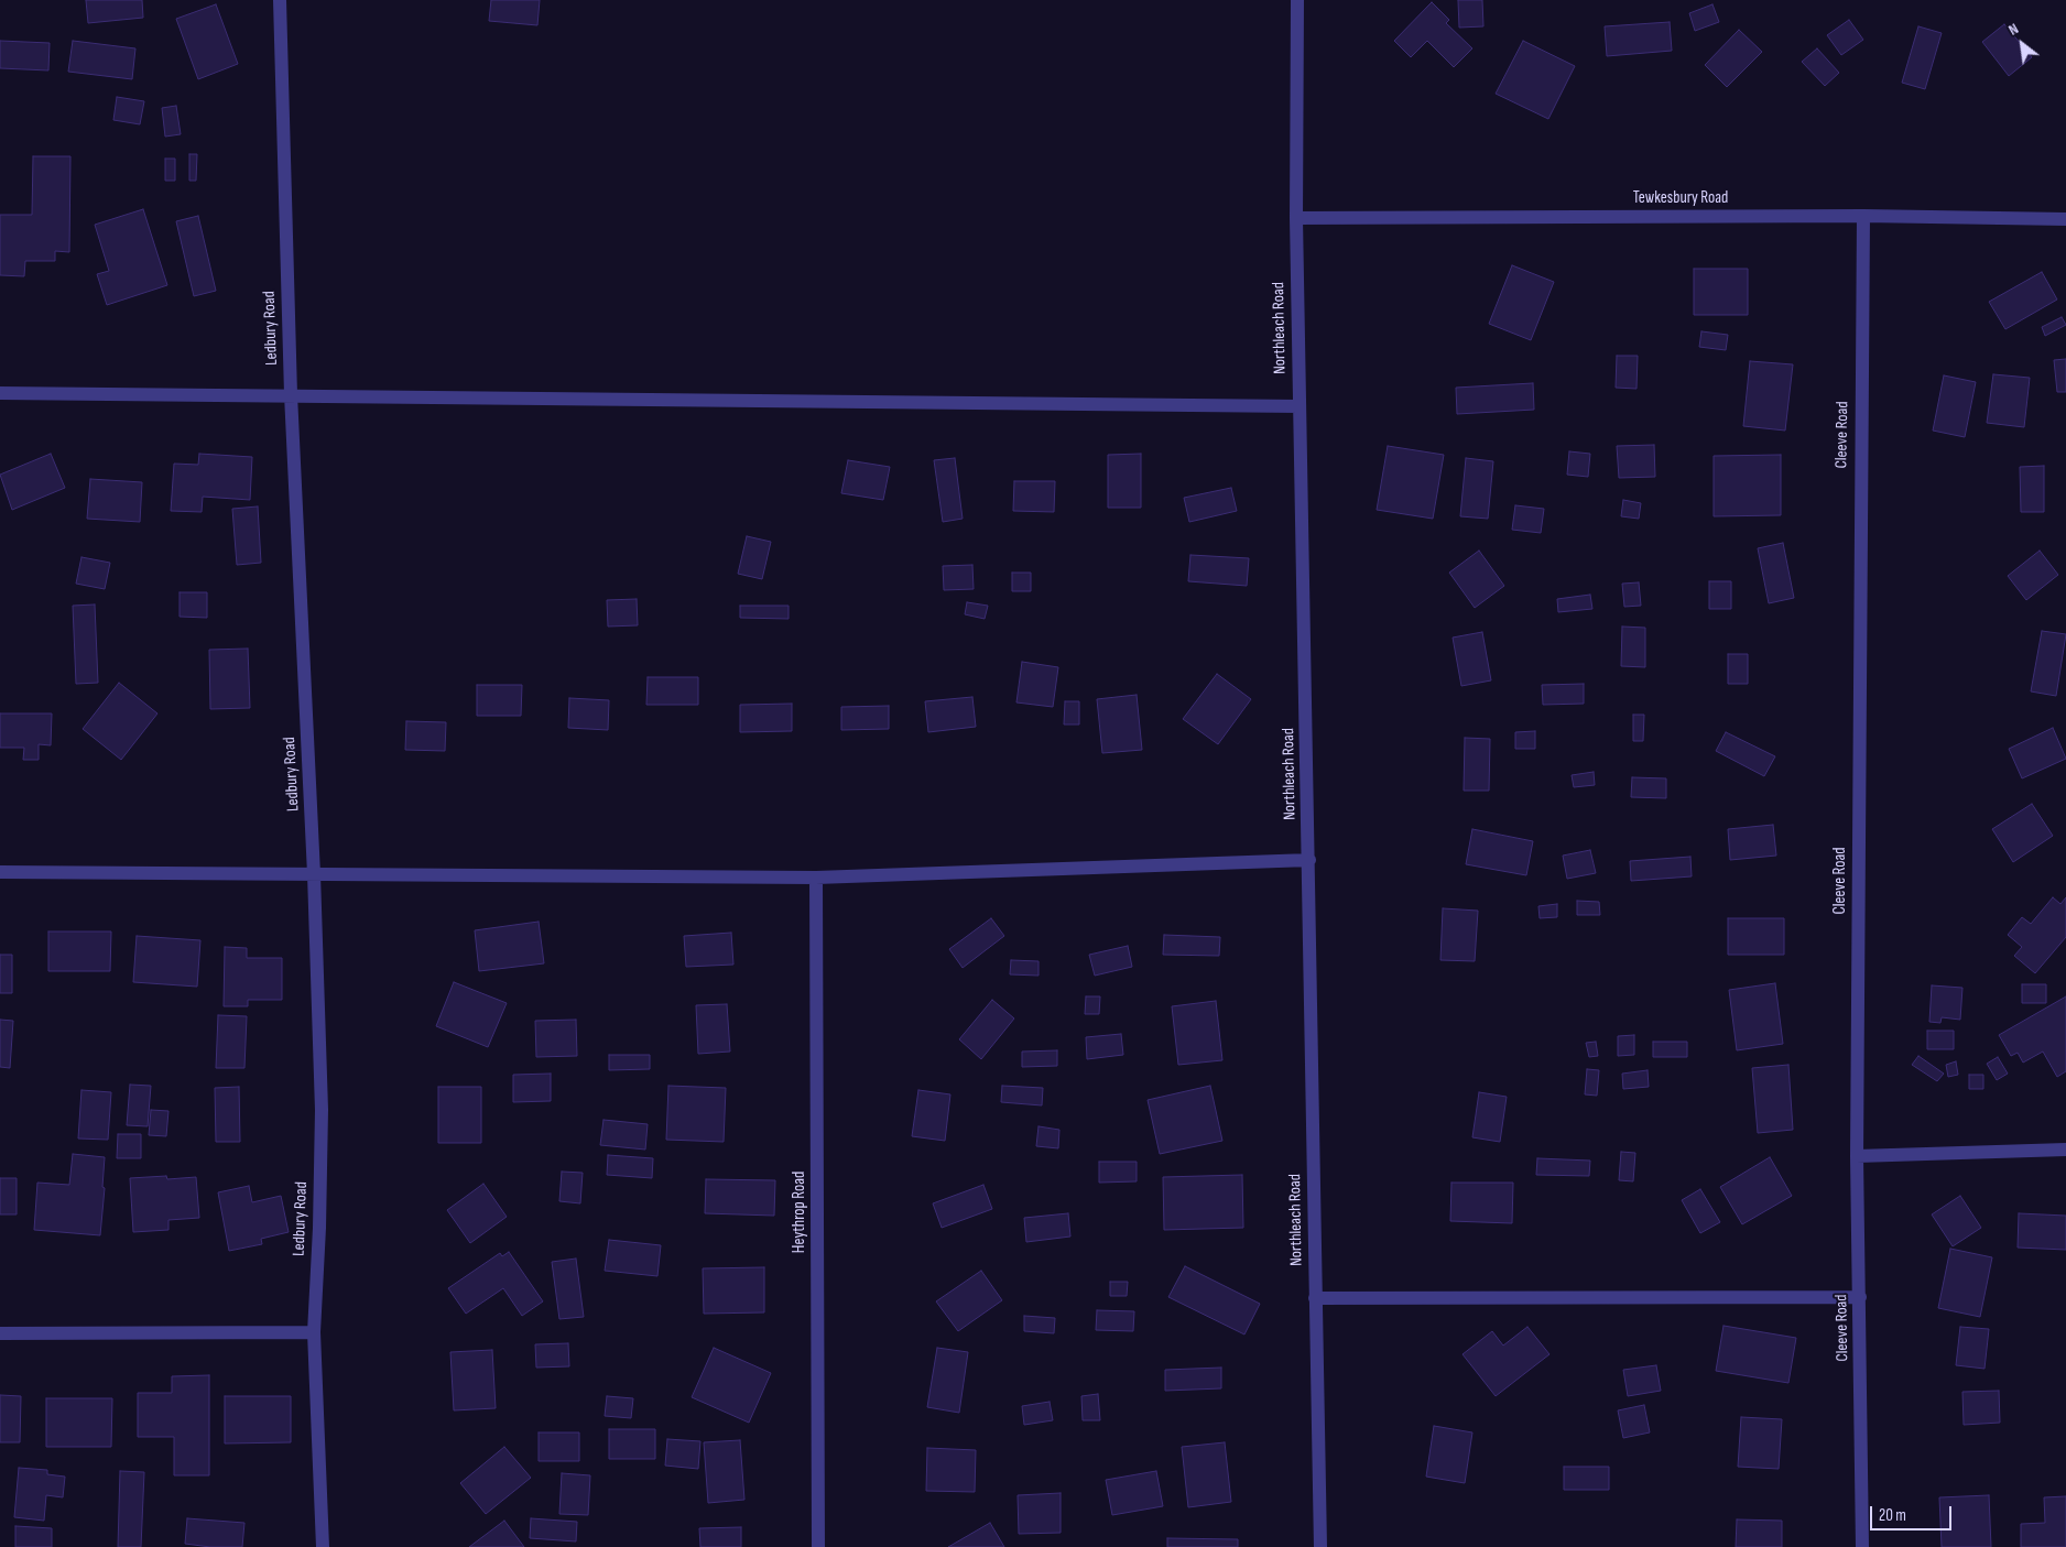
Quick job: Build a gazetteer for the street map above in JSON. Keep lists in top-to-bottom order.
{
  "streets": {
    "street": [
      "Tewkesbury Road",
      "Ledbury Road",
      "Northleach Road",
      "Cleeve Road",
      "Heythrop Road"
    ]
  },
  "crossings": [
    ["Tewkesbury Road", "Northleach Road"],
    ["Tewkesbury Road", "Cleeve Road"]
  ],
  "scale_bar": "20 m",
  "north": "top left"
}
